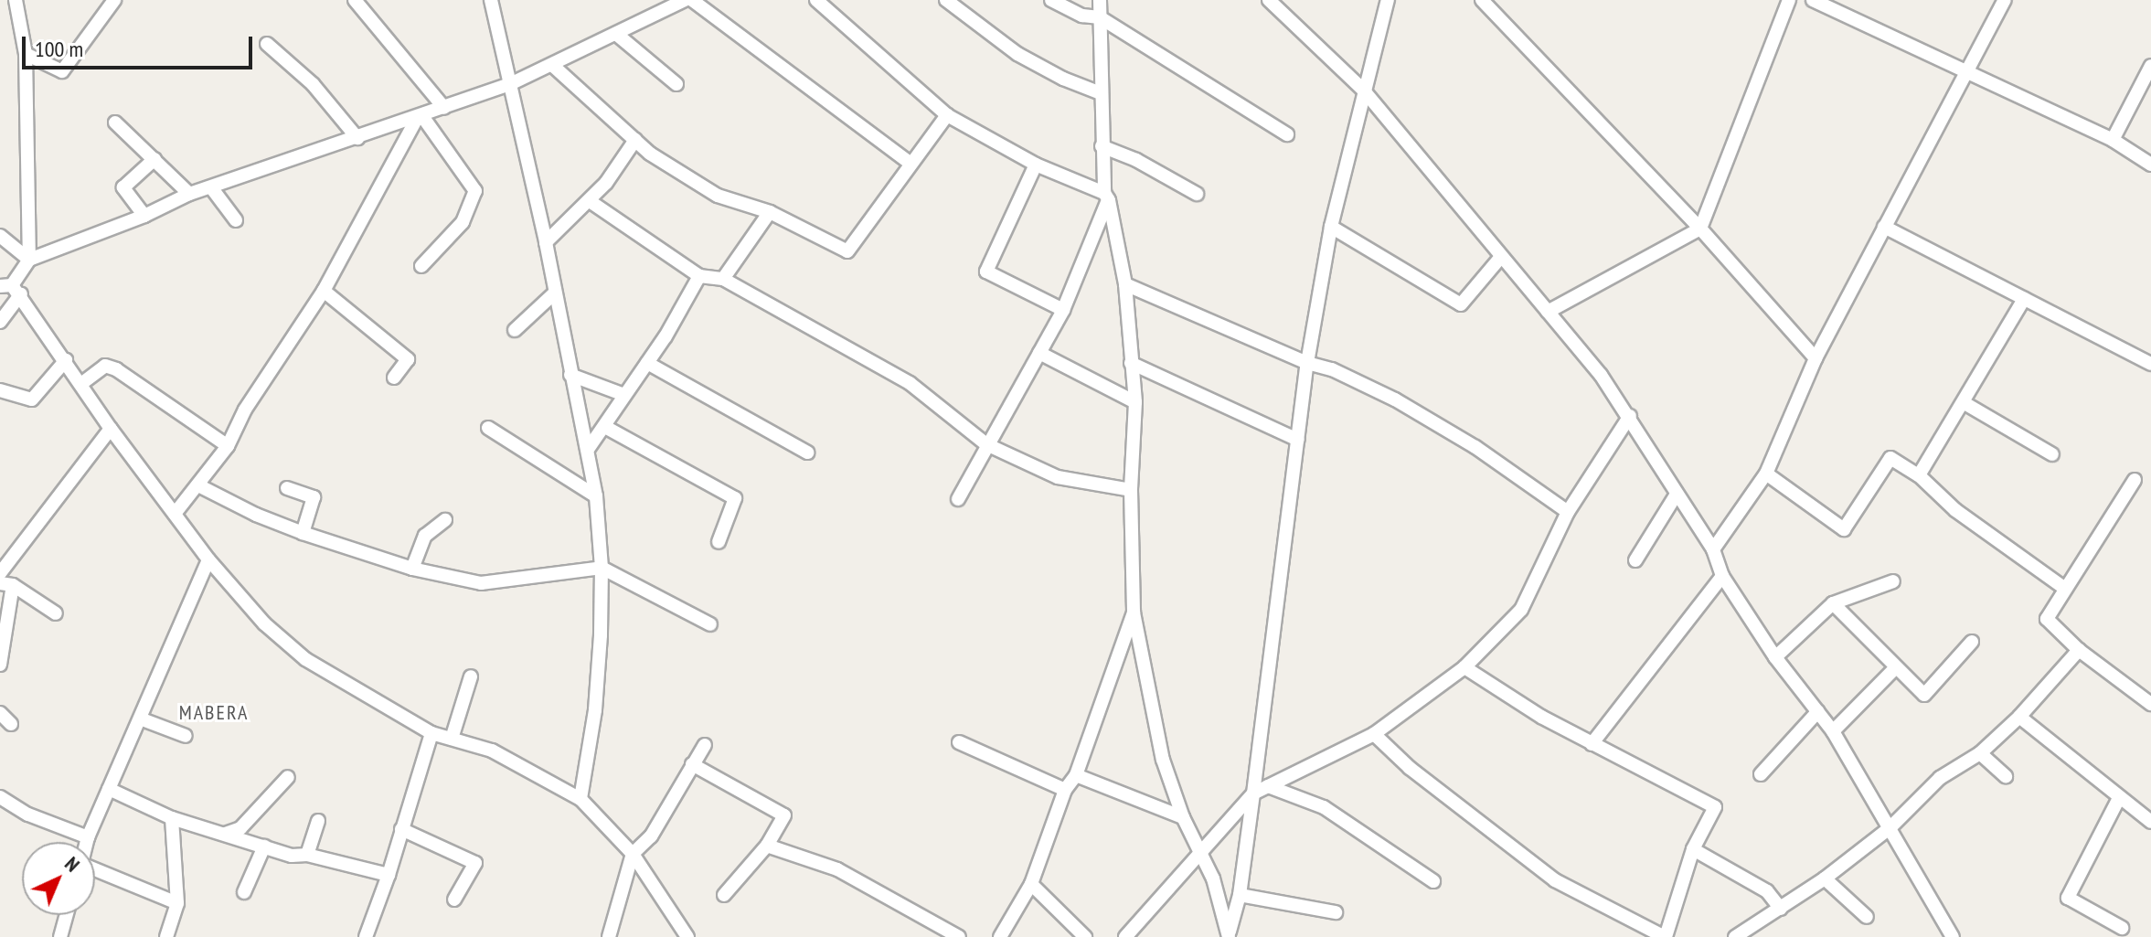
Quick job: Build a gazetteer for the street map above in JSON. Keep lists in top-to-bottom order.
{
  "districts": ["MABERA"],
  "scale_bar": "100 m",
  "north": "top right"
}
